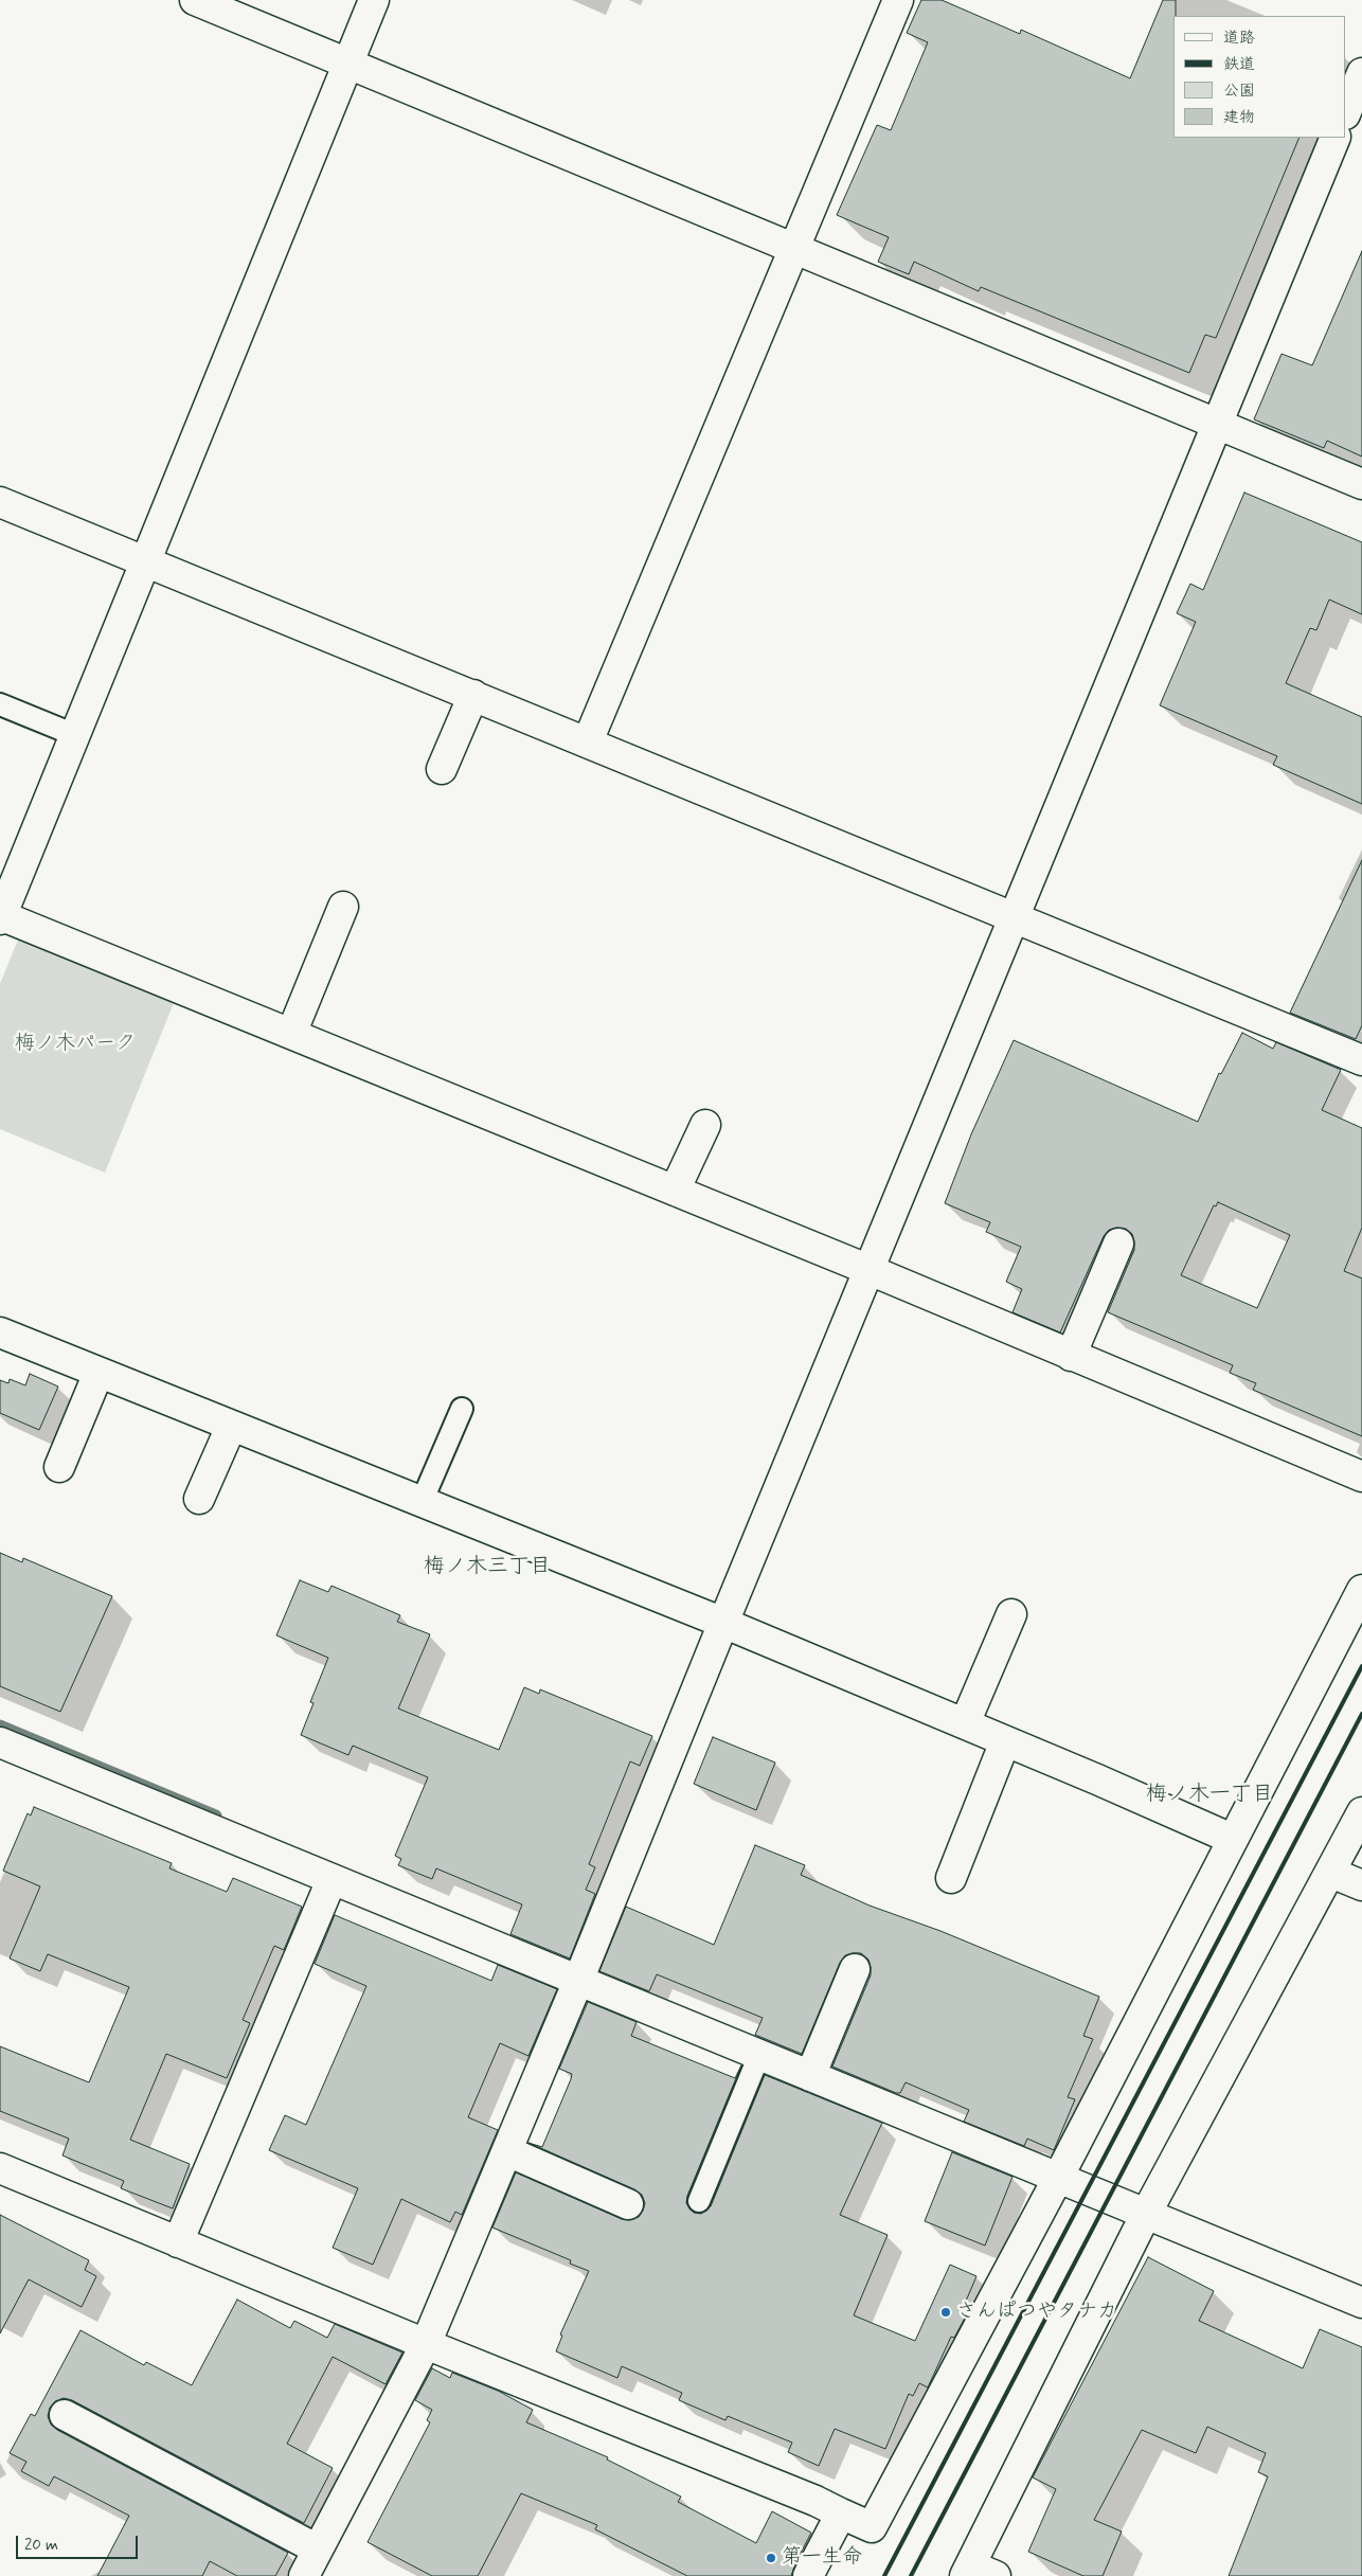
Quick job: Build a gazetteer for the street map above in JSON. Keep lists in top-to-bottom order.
{
  "districts": ["梅ノ木三丁目", "梅ノ木一丁目"],
  "parks": ["梅ノ木パーク"],
  "places": ["さんぱつやタナカ", "第一生命"],
  "legend": [
    "道路",
    "鉄道",
    "公園",
    "建物"
  ],
  "scale_bar": "20 m"
}
